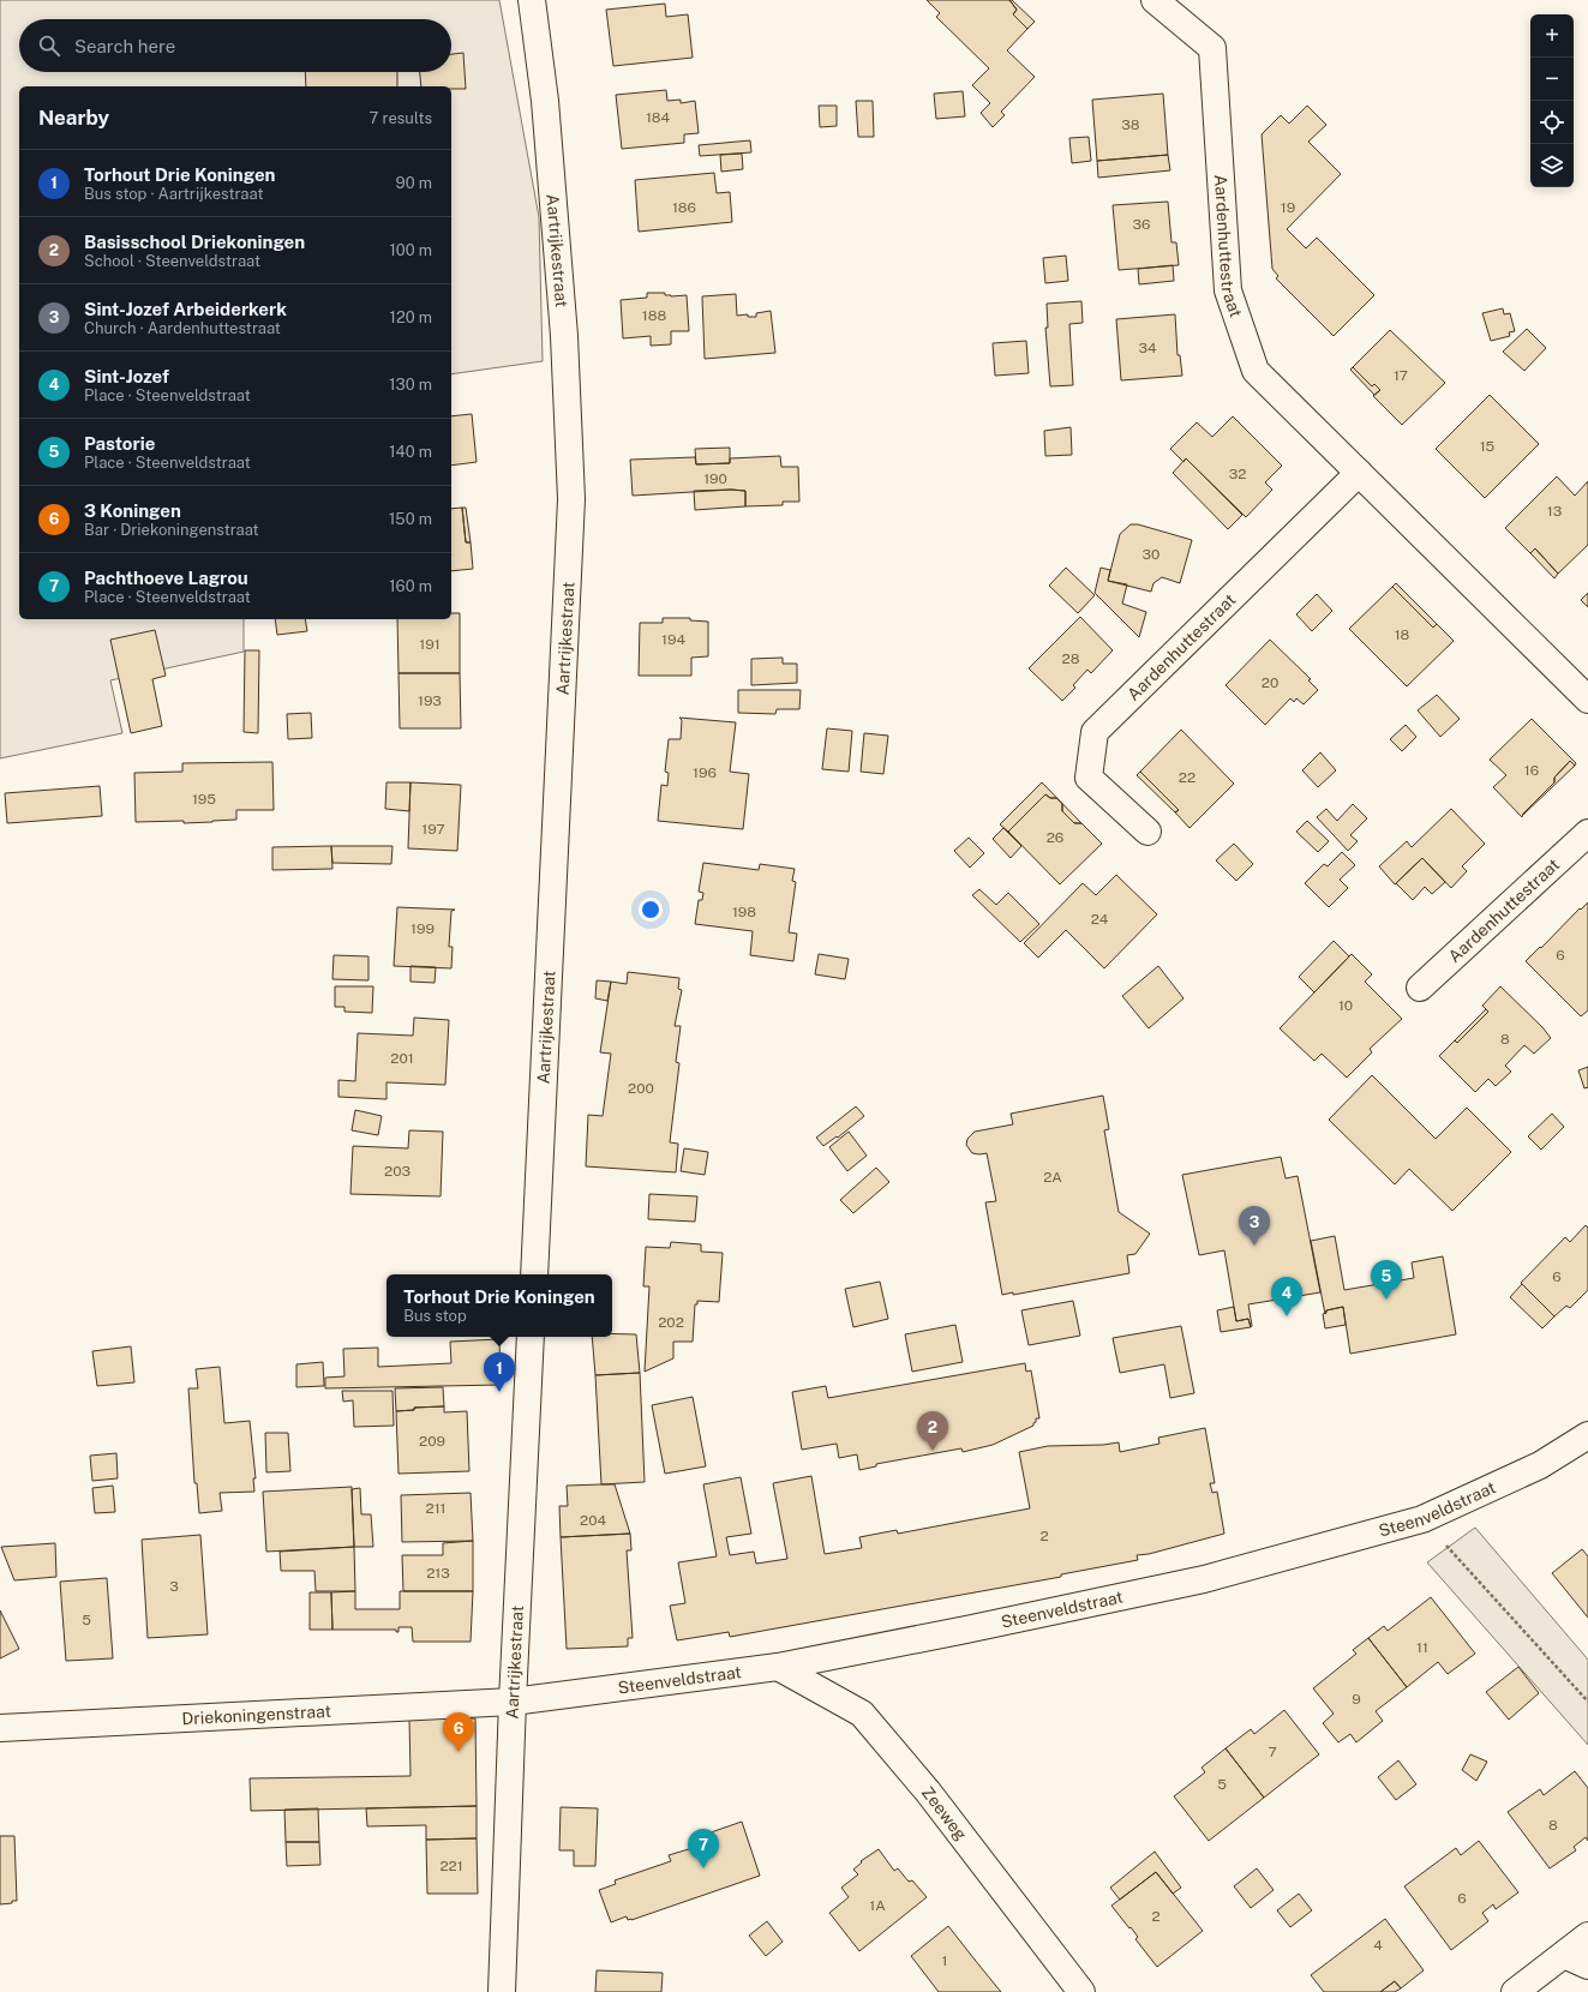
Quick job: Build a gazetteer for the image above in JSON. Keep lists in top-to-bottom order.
{
  "streets": {
    "street": [
      "Aardenhuttestraat",
      "Aartrijkestraat",
      "Steenveldstraat",
      "Driekoningenstraat",
      "Zeeweg"
    ]
  },
  "crossings": [
    ["Aartrijkestraat", "Steenveldstraat"],
    ["Aartrijkestraat", "Driekoningenstraat"],
    ["Steenveldstraat", "Driekoningenstraat"],
    ["Steenveldstraat", "Zeeweg"]
  ],
  "house_numbers": [
    "184",
    "38",
    "186",
    "19",
    "36",
    "188",
    "34",
    "17",
    "15",
    "32",
    "190",
    "13",
    "30",
    "18",
    "194",
    "191",
    "28",
    "20",
    "193",
    "16",
    "196",
    "22",
    "195",
    "197",
    "26",
    "198",
    "24",
    "199",
    "6",
    "10",
    "8",
    "201",
    "200",
    "203",
    "2A",
    "6",
    "202",
    "209",
    "211",
    "204",
    "2",
    "213",
    "3",
    "5",
    "11",
    "9",
    "7",
    "5",
    "8",
    "221",
    "6",
    "1A",
    "2",
    "4",
    "1"
  ],
  "page": {
    "map_buttons": ["+", "−"],
    "search": "Search here",
    "heading": ["Nearby", "7 results"],
    "list": [
      {
        "mark": "1",
        "name": "Torhout Drie Koningen",
        "note": "Bus stop · Aartrijkestraat",
        "value": "90 m"
      },
      {
        "mark": "2",
        "name": "Basisschool Driekoningen",
        "note": "School · Steenveldstraat",
        "value": "100 m"
      },
      {
        "mark": "3",
        "name": "Sint-Jozef Arbeiderkerk",
        "note": "Church · Aardenhuttestraat",
        "value": "120 m"
      },
      {
        "mark": "4",
        "name": "Sint-Jozef",
        "note": "Place · Steenveldstraat",
        "value": "130 m"
      },
      {
        "mark": "5",
        "name": "Pastorie",
        "note": "Place · Steenveldstraat",
        "value": "140 m"
      },
      {
        "mark": "6",
        "name": "3 Koningen",
        "note": "Bar · Driekoningenstraat",
        "value": "150 m"
      },
      {
        "mark": "7",
        "name": "Pachthoeve Lagrou",
        "note": "Place · Steenveldstraat",
        "value": "160 m"
      }
    ],
    "pins": [
      "3",
      "5",
      "4",
      "1",
      "2",
      "6",
      "7"
    ],
    "popup": ["Torhout Drie Koningen", "Bus stop"]
  }
}
